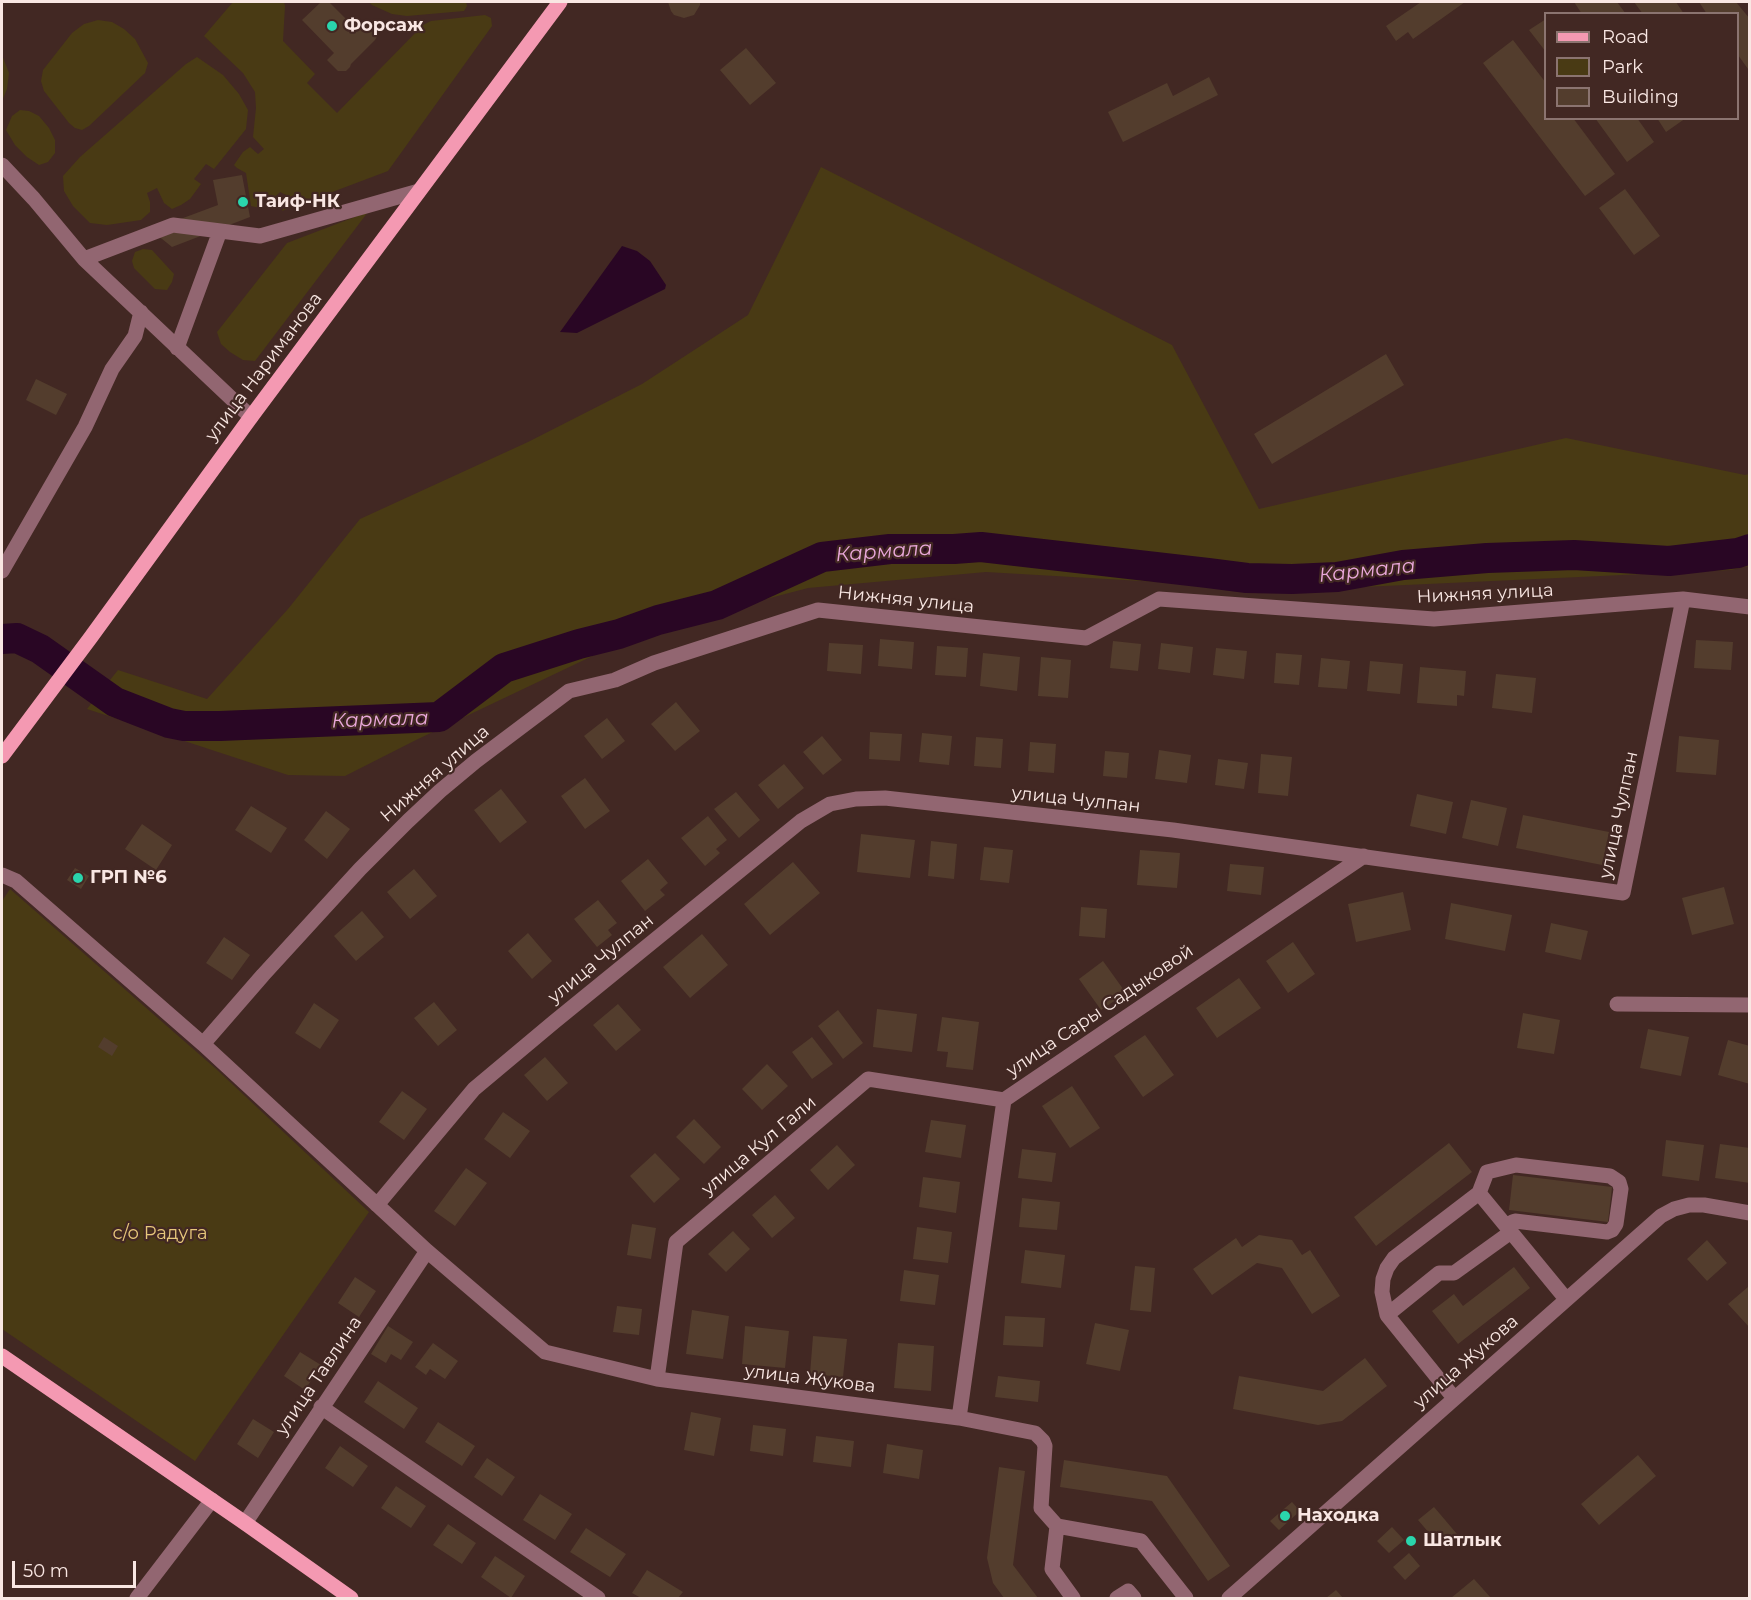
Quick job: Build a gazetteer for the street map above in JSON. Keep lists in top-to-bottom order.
{
  "streets": {
    "main road": ["улица Нариманова"],
    "street": [
      "Нижняя улица",
      "улица Чулпан",
      "улица Сары Садыковой",
      "улица Кул Гали",
      "улица Жукова",
      "улица Тавлина"
    ]
  },
  "crossings": [
    ["Нижняя улица", "улица Чулпан"],
    ["Нижняя улица", "улица Жукова"],
    ["улица Чулпан", "улица Сары Садыковой"],
    ["улица Чулпан", "улица Жукова"],
    ["улица Сары Садыковой", "улица Кул Гали"],
    ["улица Сары Садыковой", "улица Жукова"],
    ["улица Кул Гали", "улица Жукова"],
    ["улица Жукова", "улица Тавлина"]
  ],
  "water": ["Кармала"],
  "parks": ["с/о Радуга"],
  "places": [
    "Форсаж",
    "Таиф-НК",
    "ГРП №6",
    "Находка",
    "Шатлык"
  ],
  "legend": ["Road", "Park", "Building"],
  "scale_bar": "50 m"
}
